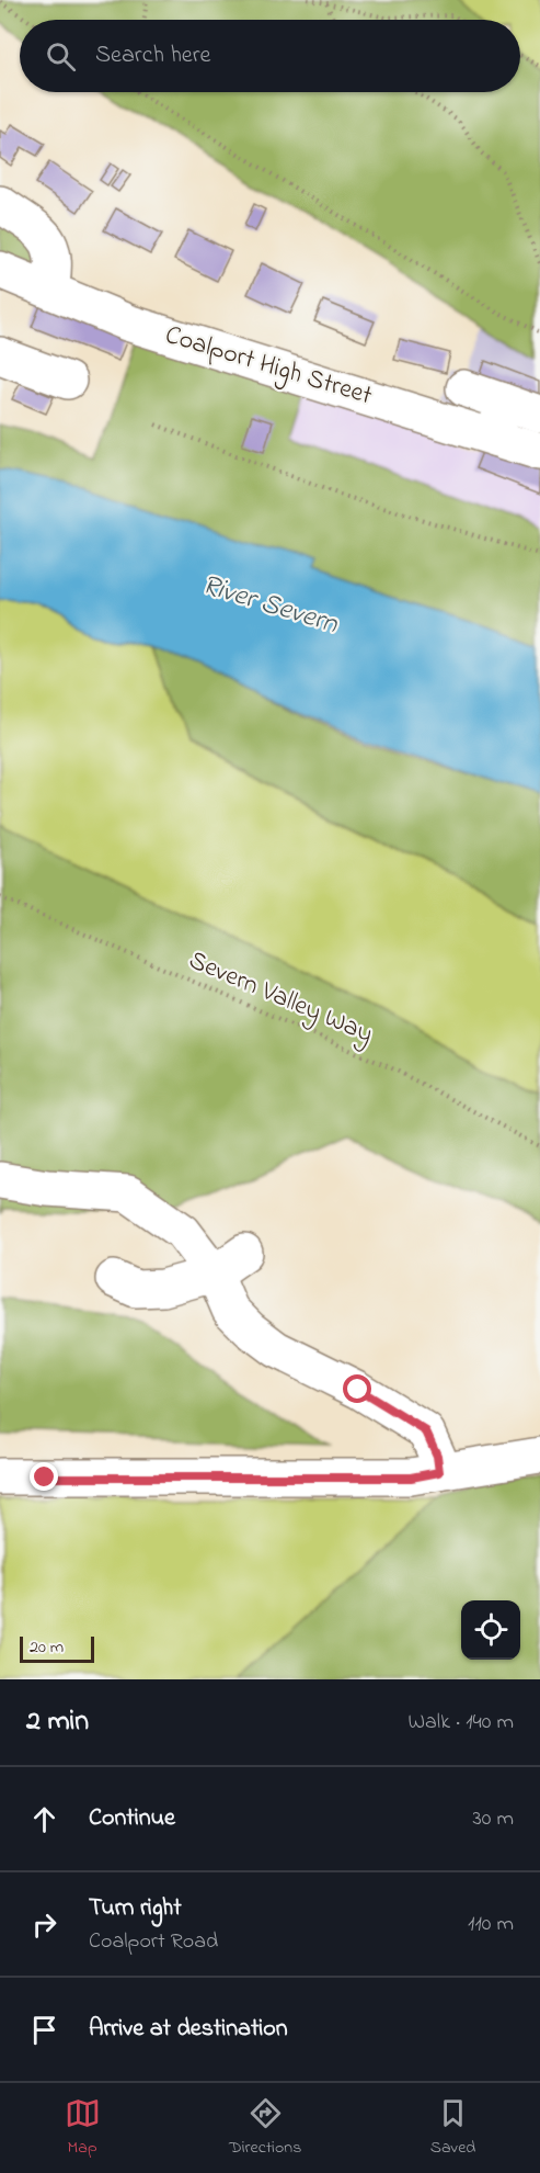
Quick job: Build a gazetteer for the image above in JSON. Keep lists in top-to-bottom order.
{
  "streets": {
    "street": ["Coalport High Street"],
    "path": ["Severn Valley Way"]
  },
  "water": ["River Severn"],
  "scale_bar": "20 m",
  "page": {
    "search": "Search here",
    "scale": "20 m",
    "heading": ["2 min", "Walk · 140 m"],
    "list": [
      ["Continue", "30 m"],
      ["Turn right", "Coalport Road", "110 m"],
      "Arrive at destination"
    ],
    "nav": ["Map", "Directions", "Saved"]
  }
}
